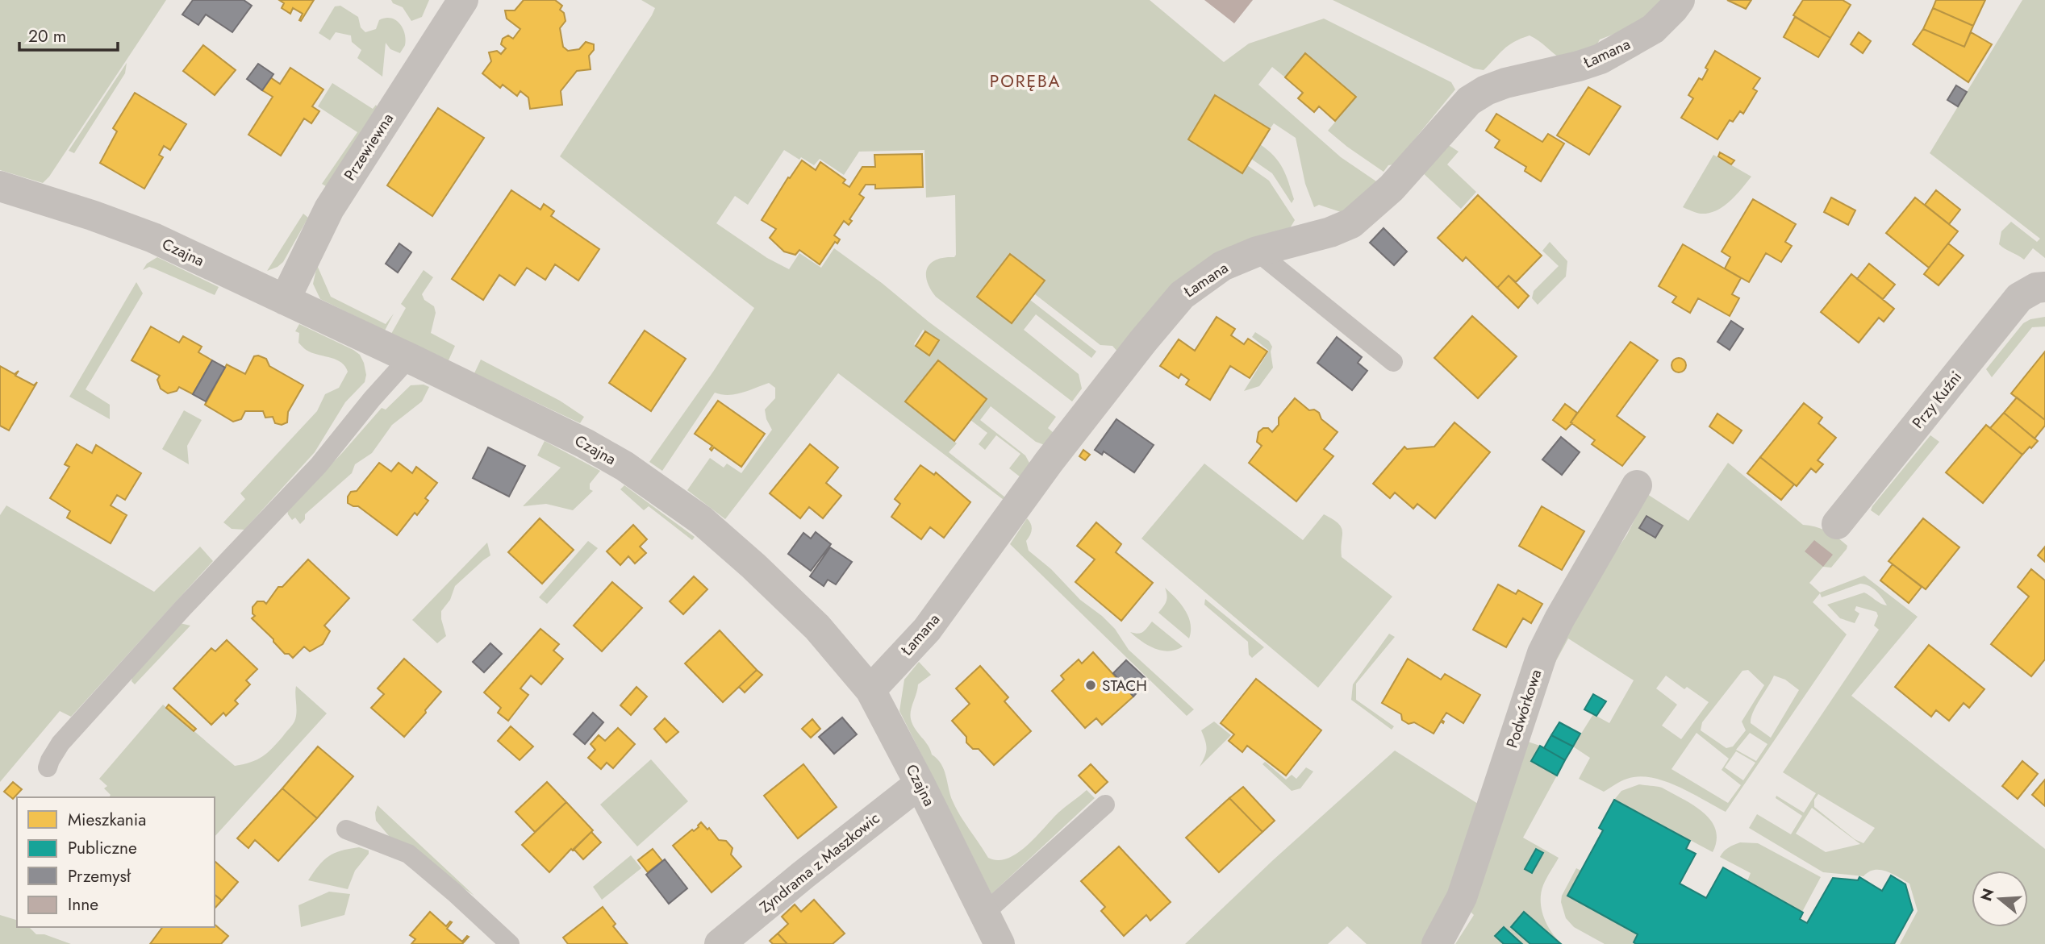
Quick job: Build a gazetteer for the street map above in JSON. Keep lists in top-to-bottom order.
{
  "streets": {
    "street": [
      "Łamana",
      "Przewiewna",
      "Czajna",
      "Przy Kuźni",
      "Podwórkowa",
      "Zyndrama z Maszkowic"
    ]
  },
  "crossings": [
    ["Łamana", "Czajna"],
    ["Przewiewna", "Czajna"],
    ["Czajna", "Zyndrama z Maszkowic"]
  ],
  "districts": ["PORĘBA"],
  "places": ["STACH"],
  "legend": [
    "Mieszkania",
    "Publiczne",
    "Przemysł",
    "Inne"
  ],
  "scale_bar": "20 m",
  "north": "left"
}
